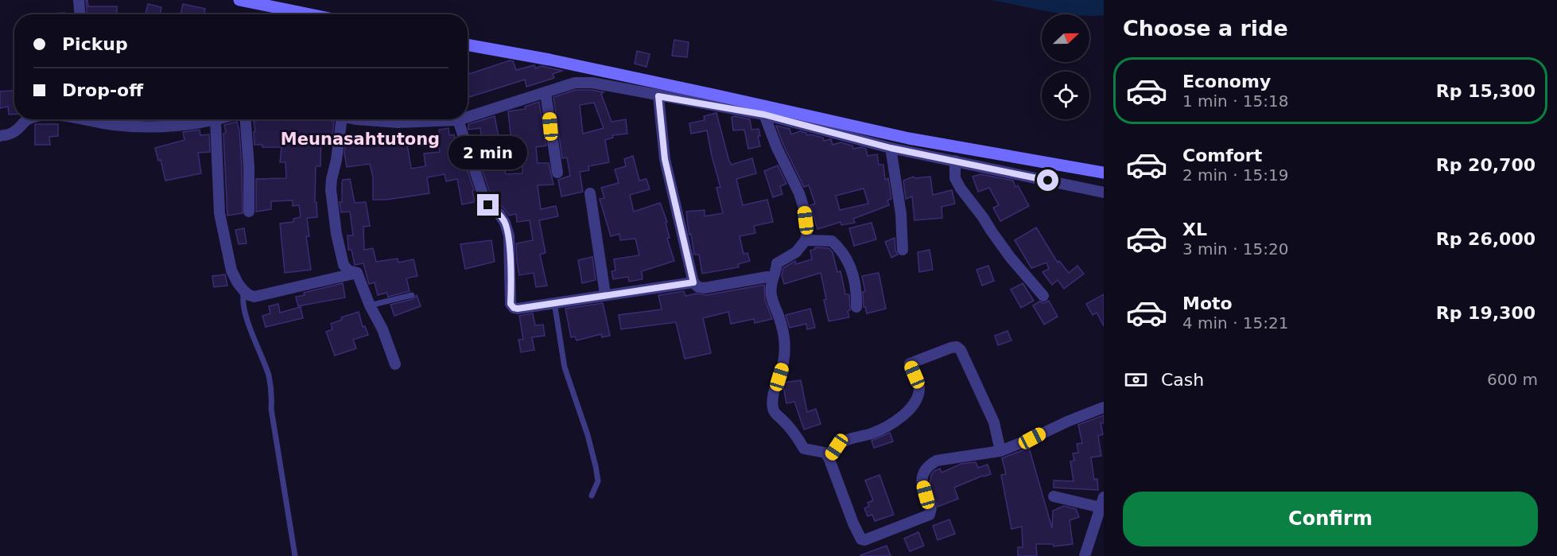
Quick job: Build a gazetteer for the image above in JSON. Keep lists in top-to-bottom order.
{
  "districts": ["Meunasahtutong"],
  "north": "right",
  "page": {
    "heading": "Choose a ride",
    "banner": ["Pickup", "Drop-off"],
    "list": [
      {
        "name": "Economy",
        "note": "1 min · 15:18",
        "value": "Rp 15,300"
      },
      {
        "name": "Comfort",
        "note": "2 min · 15:19",
        "value": "Rp 20,700"
      },
      {
        "name": "XL",
        "note": "3 min · 15:20",
        "value": "Rp 26,000"
      },
      {
        "name": "Moto",
        "note": "4 min · 15:21",
        "value": "Rp 19,300"
      }
    ],
    "bubble": "2 min",
    "pay": ["Cash", "600 m"],
    "buttons": "Confirm"
  }
}
